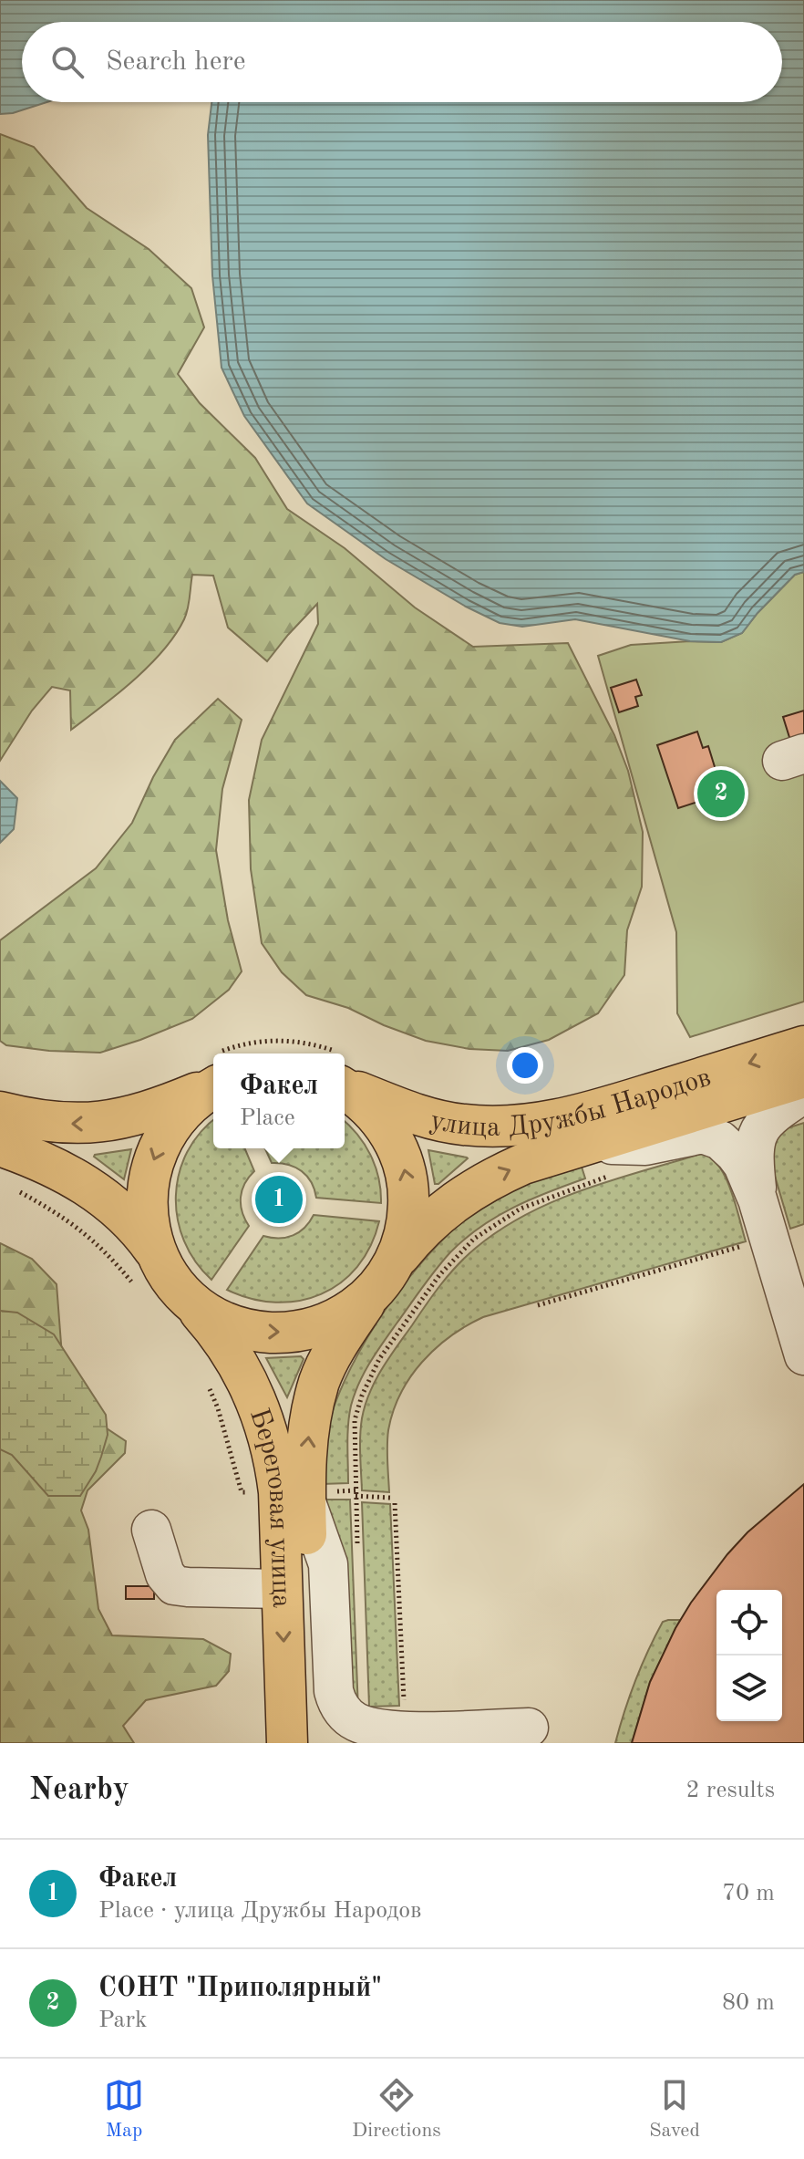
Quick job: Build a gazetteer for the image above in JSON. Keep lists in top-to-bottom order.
{
  "streets": {
    "main road": ["улица Дружбы Народов", "Береговая улица"]
  },
  "crossings": [
    ["улица Дружбы Народов", "Береговая улица"]
  ],
  "page": {
    "search": "Search here",
    "pins": ["2", "1"],
    "popup": ["Факел", "Place"],
    "heading": ["Nearby", "2 results"],
    "list": [
      {
        "mark": "1",
        "name": "Факел",
        "note": "Place · улица Дружбы Народов",
        "value": "70 m"
      },
      {
        "mark": "2",
        "name": "СОНТ \"Приполярный\"",
        "note": "Park",
        "value": "80 m"
      }
    ],
    "nav": ["Map", "Directions", "Saved"]
  }
}
